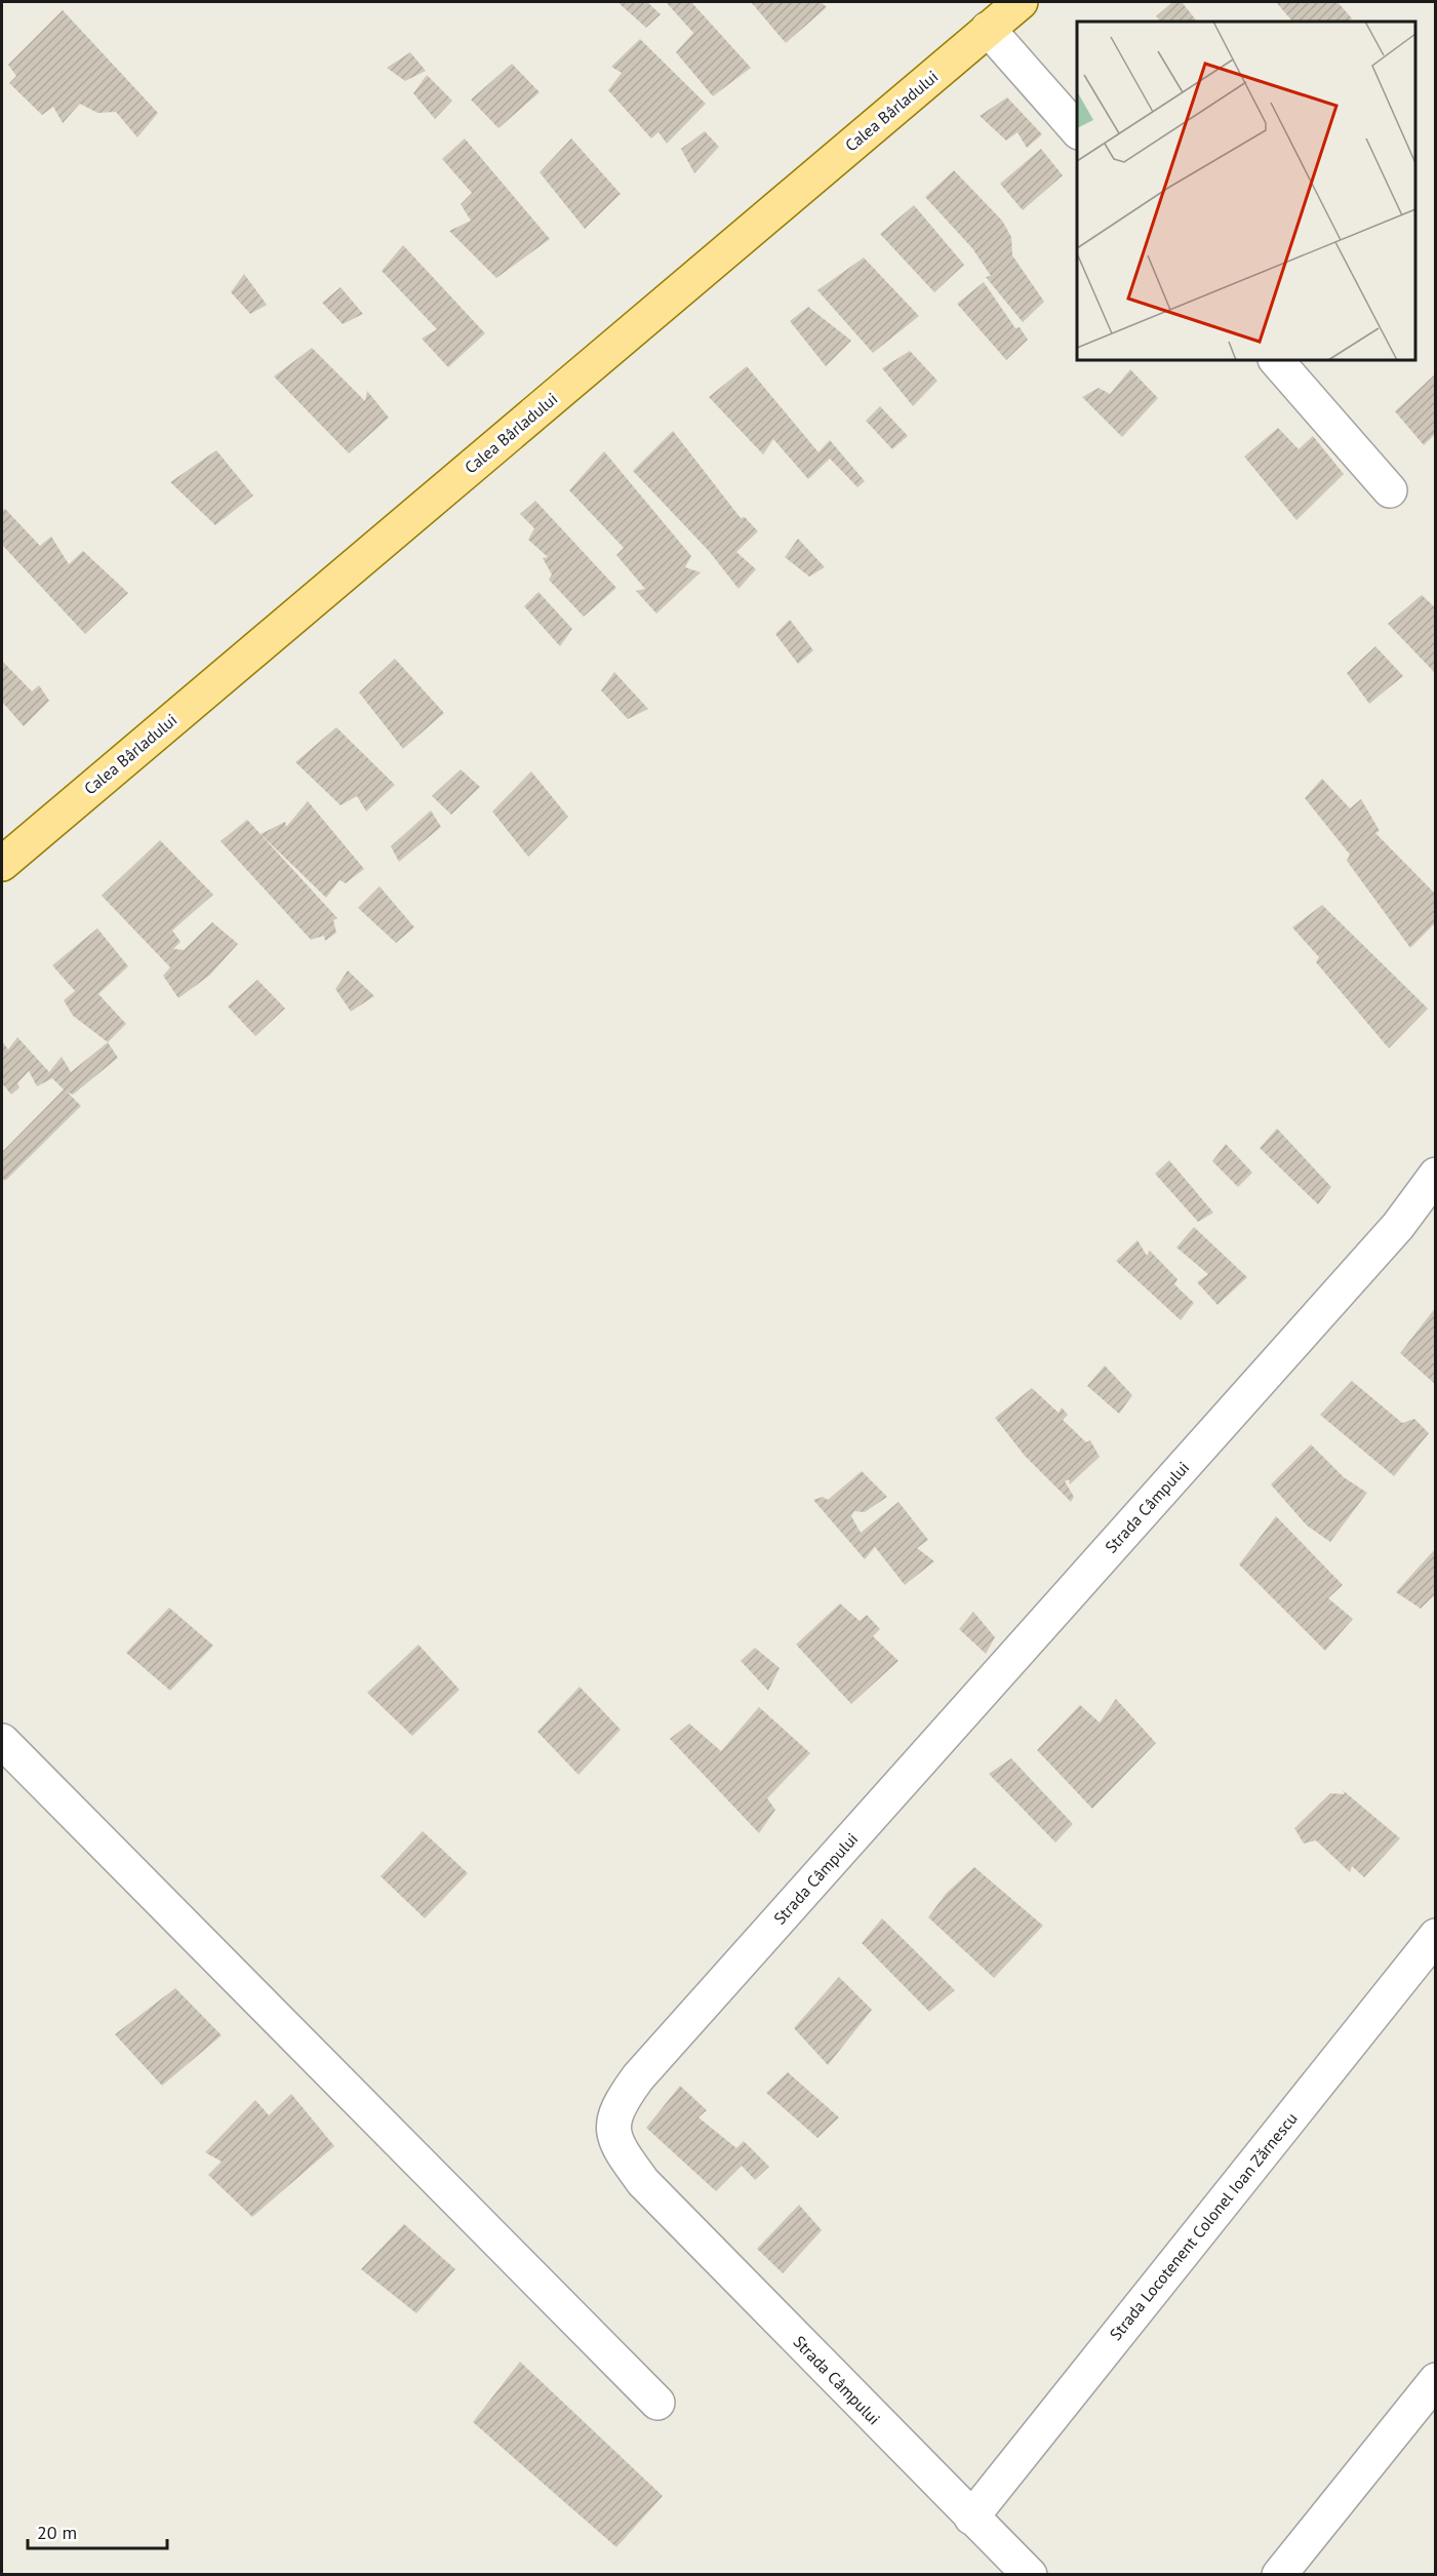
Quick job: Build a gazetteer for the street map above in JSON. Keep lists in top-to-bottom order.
{
  "streets": {
    "main road": ["Calea Bârladului"],
    "street": ["Strada Câmpului", "Strada Locotenent Colonel Ioan Zărnescu"]
  },
  "crossings": [
    ["Strada Câmpului", "Strada Locotenent Colonel Ioan Zărnescu"]
  ],
  "scale_bar": "20 m"
}
